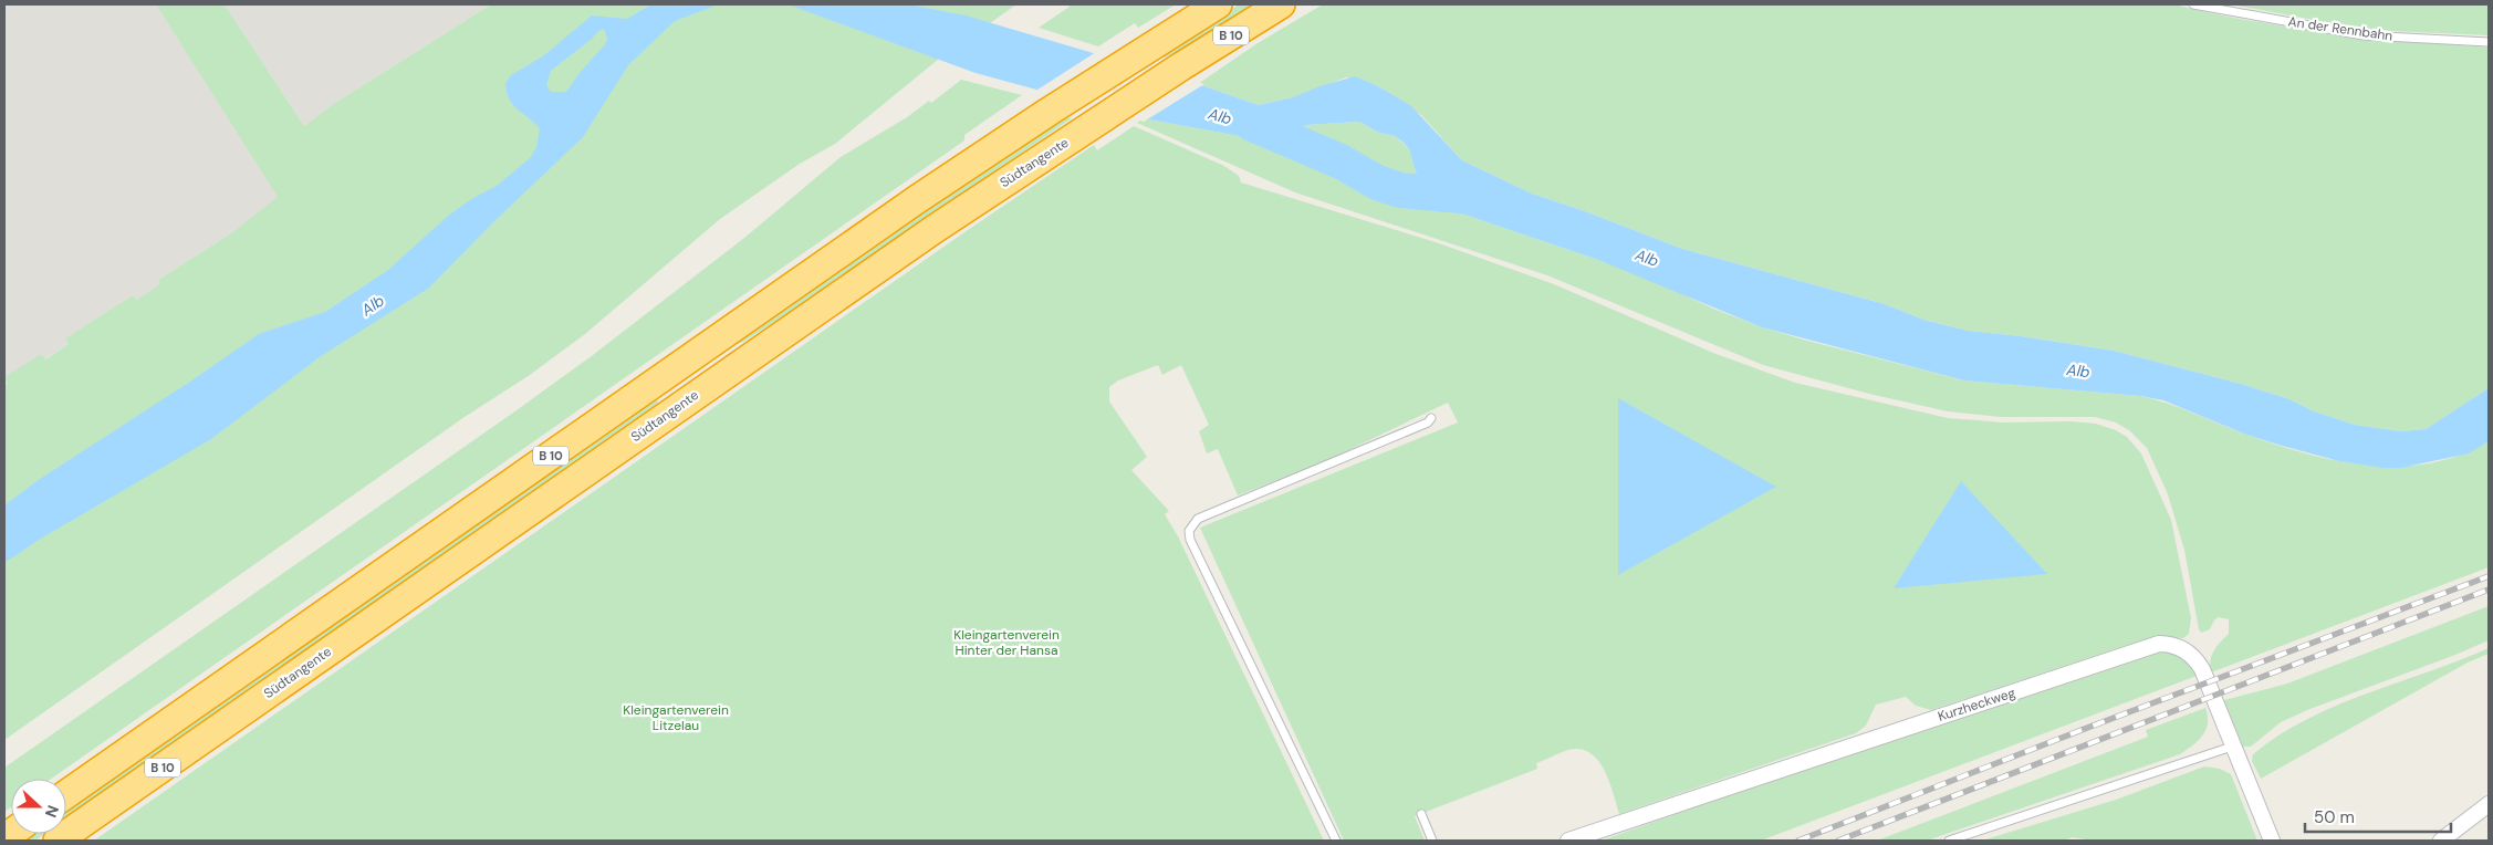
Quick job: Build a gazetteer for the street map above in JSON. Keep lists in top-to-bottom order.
{
  "streets": {
    "highway": ["B 10", "Südtangente"],
    "street": ["Kurzheckweg"],
    "lane": ["An der Rennbahn"]
  },
  "water": ["Alb"],
  "parks": ["Kleingartenverein Hinter der Hansa", "Kleingartenverein Litzelau"],
  "scale_bar": "50 m",
  "north": "right"
}
